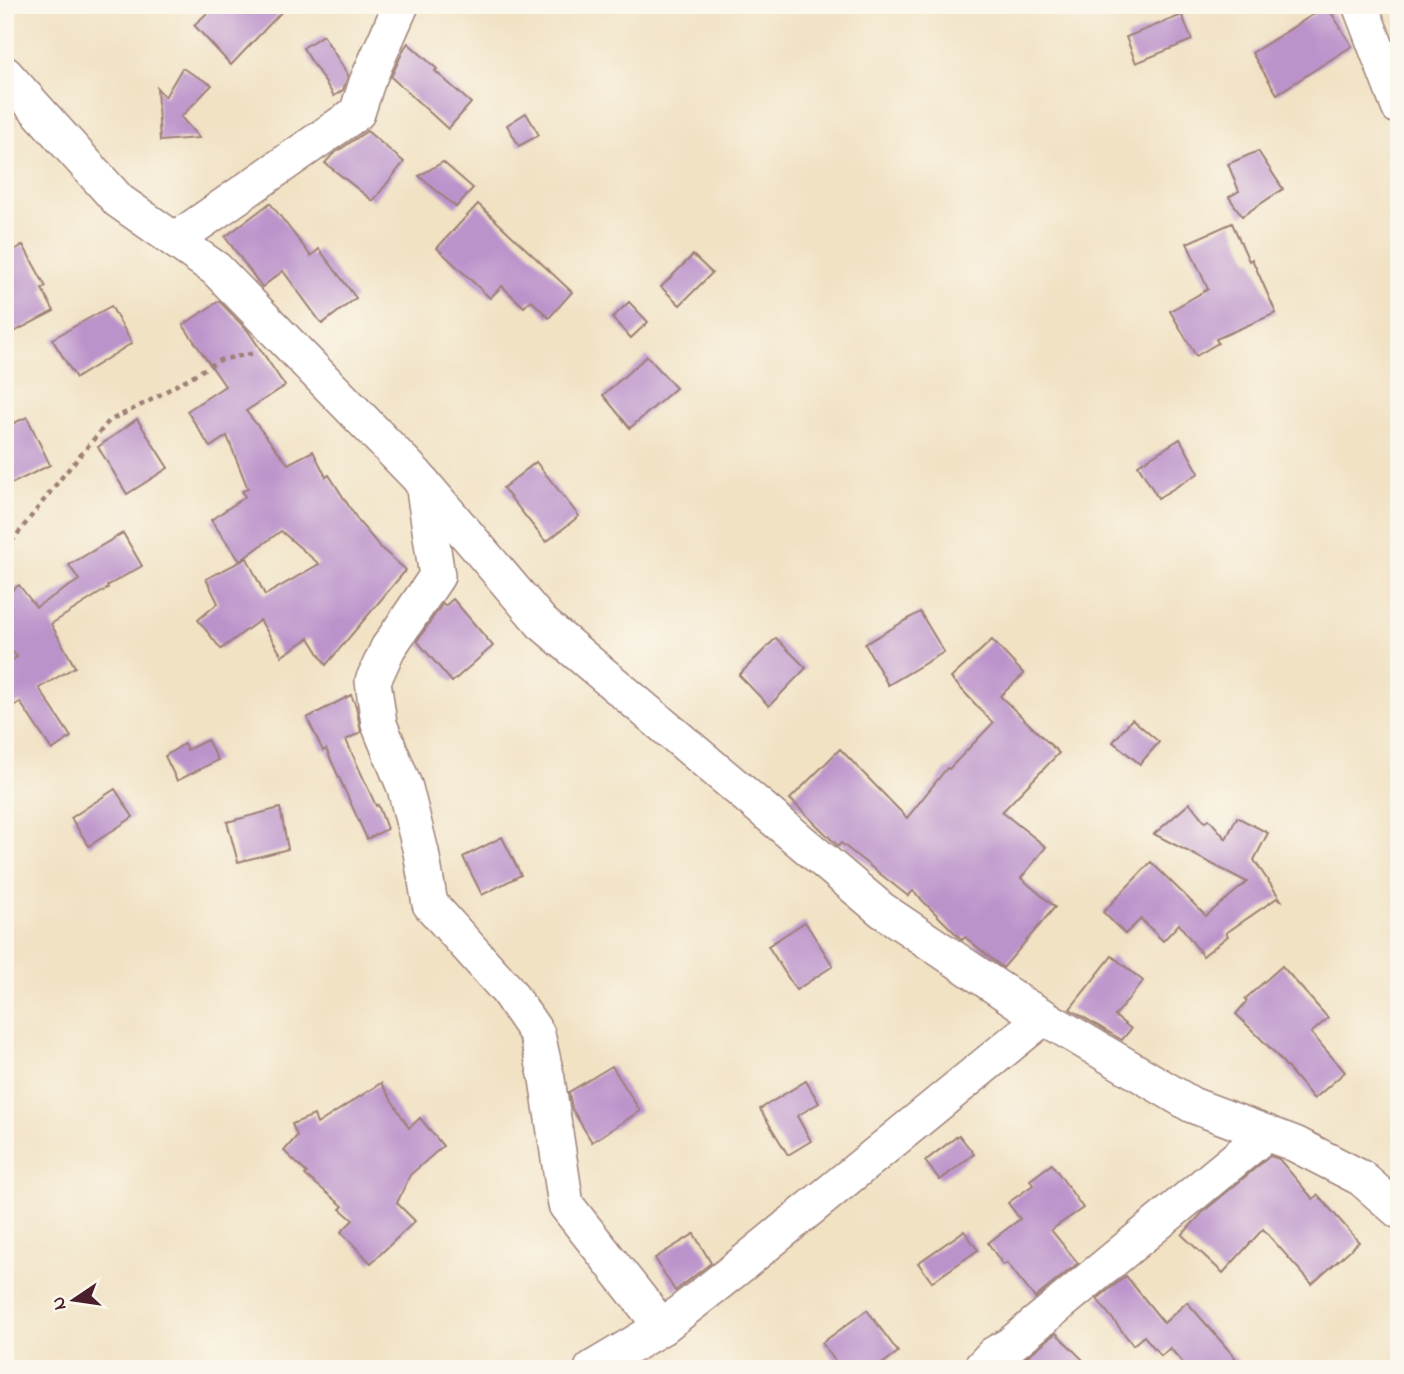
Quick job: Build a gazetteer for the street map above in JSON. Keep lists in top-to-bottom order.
{
  "north": "left"
}
